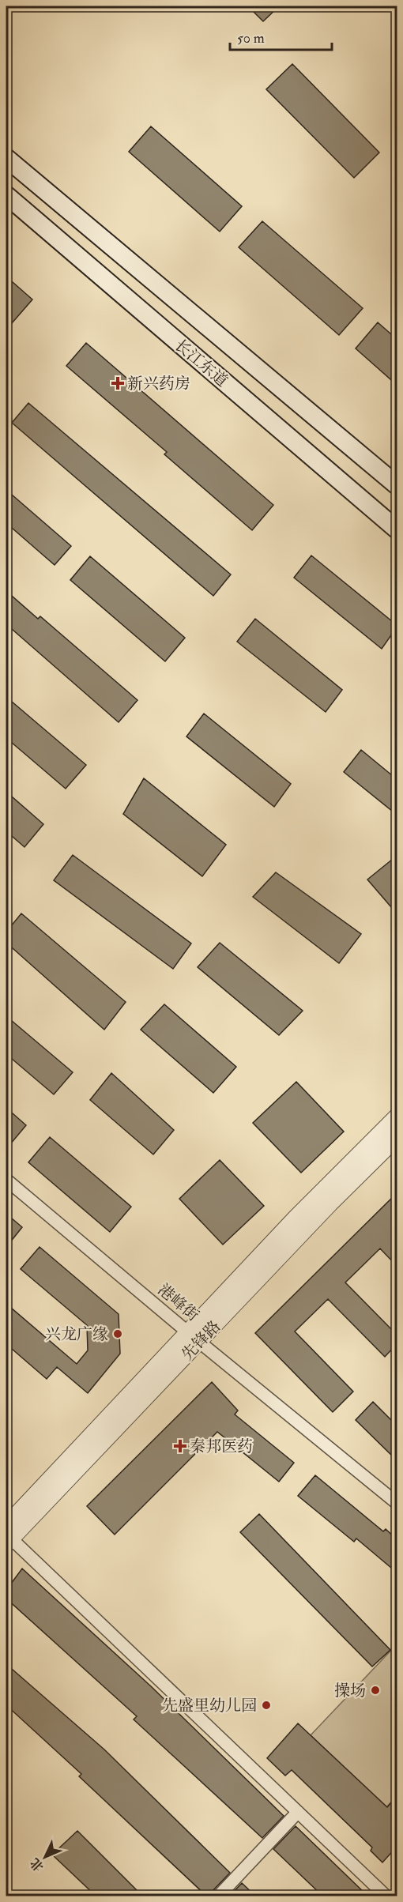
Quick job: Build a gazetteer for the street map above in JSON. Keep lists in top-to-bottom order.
{
  "streets": {
    "main road": ["长江东道"],
    "street": ["港峰街", "先锋路"]
  },
  "crossings": [
    ["港峰街", "先锋路"]
  ],
  "places": {
    "health": ["新兴药房", "秦邦医药"],
    "other": ["兴龙广缘", "操场", "先盛里幼儿园"]
  },
  "scale_bar": "50 m",
  "north": "bottom left"
}
